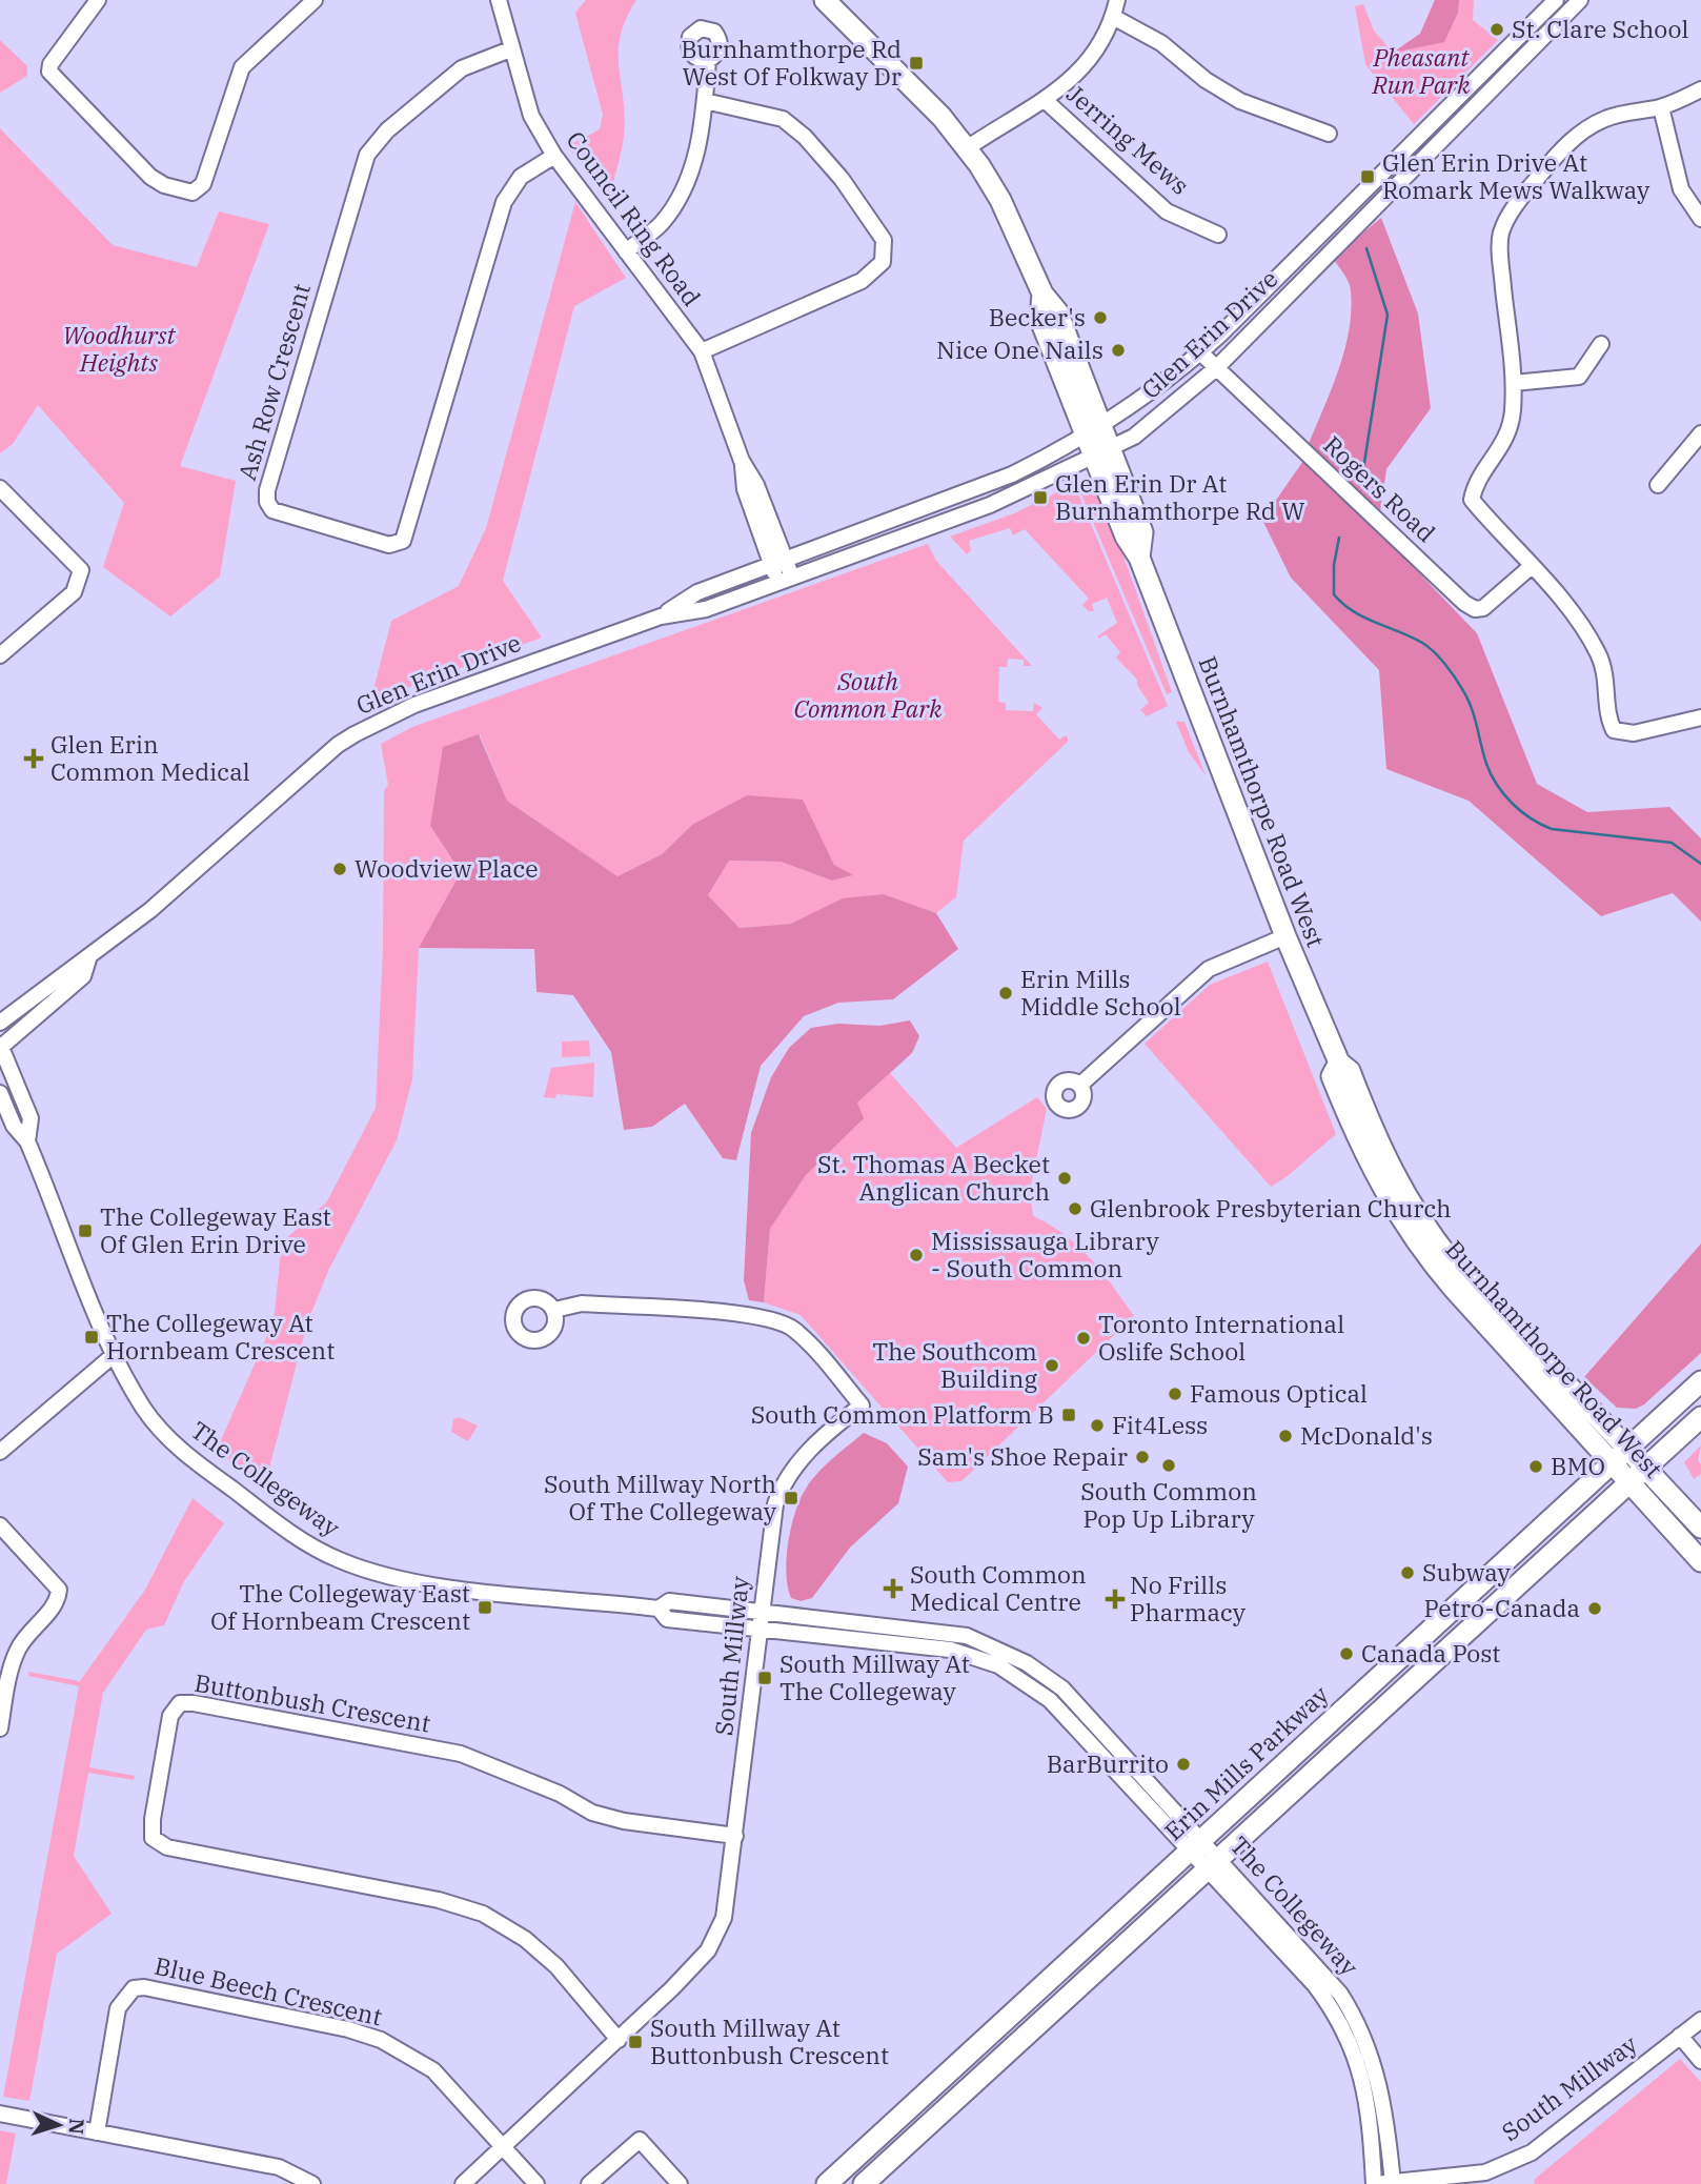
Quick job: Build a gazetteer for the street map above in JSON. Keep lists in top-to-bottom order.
{
  "streets": {
    "main road": ["Burnhamthorpe Road West", "Erin Mills Parkway"],
    "street": [
      "Jerring Mews",
      "Council Ring Road",
      "Glen Erin Drive",
      "Ash Row Crescent",
      "Rogers Road",
      "The Collegeway",
      "South Millway",
      "Buttonbush Crescent",
      "Blue Beech Crescent"
    ]
  },
  "crossings": [
    ["Council Ring Road", "Glen Erin Drive"],
    ["Council Ring Road", "Ash Row Crescent"],
    ["Glen Erin Drive", "Rogers Road"],
    ["Glen Erin Drive", "Burnhamthorpe Road West"],
    ["Glen Erin Drive", "The Collegeway"],
    ["Burnhamthorpe Road West", "Erin Mills Parkway"],
    ["The Collegeway", "South Millway"],
    ["The Collegeway", "Erin Mills Parkway"],
    ["South Millway", "Buttonbush Crescent"],
    ["South Millway", "Blue Beech Crescent"]
  ],
  "parks": ["Pheasant Run Park", "Woodhurst Heights", "South Common Park"],
  "places": {
    "other": [
      "St. Clare School",
      "Becker's",
      "Nice One Nails",
      "Woodview Place",
      "Erin Mills Middle School",
      "St. Thomas A Becket Anglican Church",
      "Glenbrook Presbyterian Church",
      "Mississauga Library - South Common",
      "Toronto International Oslife School",
      "The Southcom Building",
      "Famous Optical",
      "Fit4Less",
      "McDonald's",
      "Sam's Shoe Repair",
      "South Common Pop Up Library",
      "BMO",
      "Subway",
      "Petro-Canada",
      "Canada Post",
      "BarBurrito"
    ],
    "transit": [
      "Burnhamthorpe Rd West Of Folkway Dr",
      "Glen Erin Drive At Romark Mews Walkway",
      "Glen Erin Dr At Burnhamthorpe Rd W",
      "The Collegeway East Of Glen Erin Drive",
      "The Collegeway At Hornbeam Crescent",
      "South Common Platform B",
      "South Millway North Of The Collegeway",
      "The Collegeway East Of Hornbeam Crescent",
      "South Millway At The Collegeway",
      "South Millway At Buttonbush Crescent"
    ],
    "health": ["Glen Erin Common Medical", "South Common Medical Centre", "No Frills Pharmacy"]
  },
  "north": "right"
}
